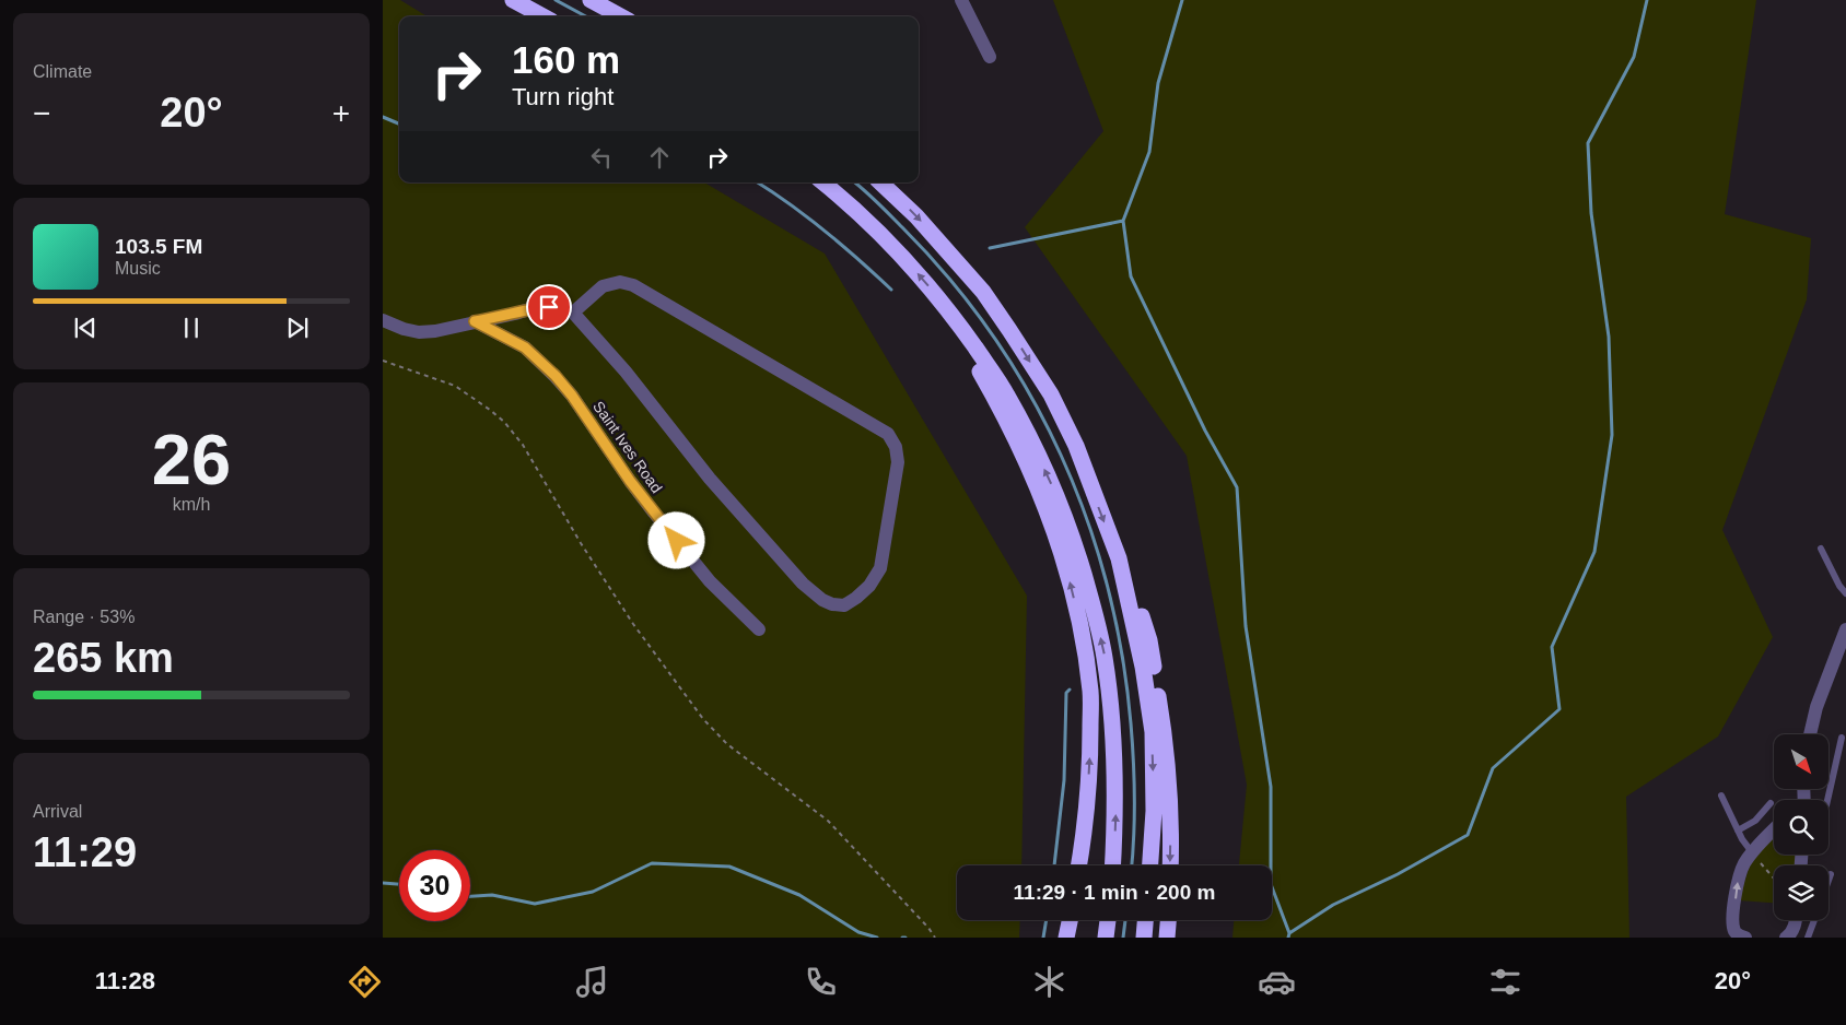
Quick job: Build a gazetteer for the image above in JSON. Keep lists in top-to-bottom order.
{
  "streets": {
    "street": ["Saint Ives Road"]
  },
  "north": "bottom right",
  "page": {
    "tile": [
      "Climate",
      ["26", "km/h"],
      ["Range · 53%", "265 km"],
      ["Arrival", "11:29"]
    ],
    "turn": ["160 m", "Turn right"],
    "heat": ["−", "20°", "+"],
    "song": ["103.5 FM", "Music"],
    "limit": "30",
    "trip": "11:29 · 1 min · 200 m",
    "tabs": ["11:28", "20°"]
  }
}
